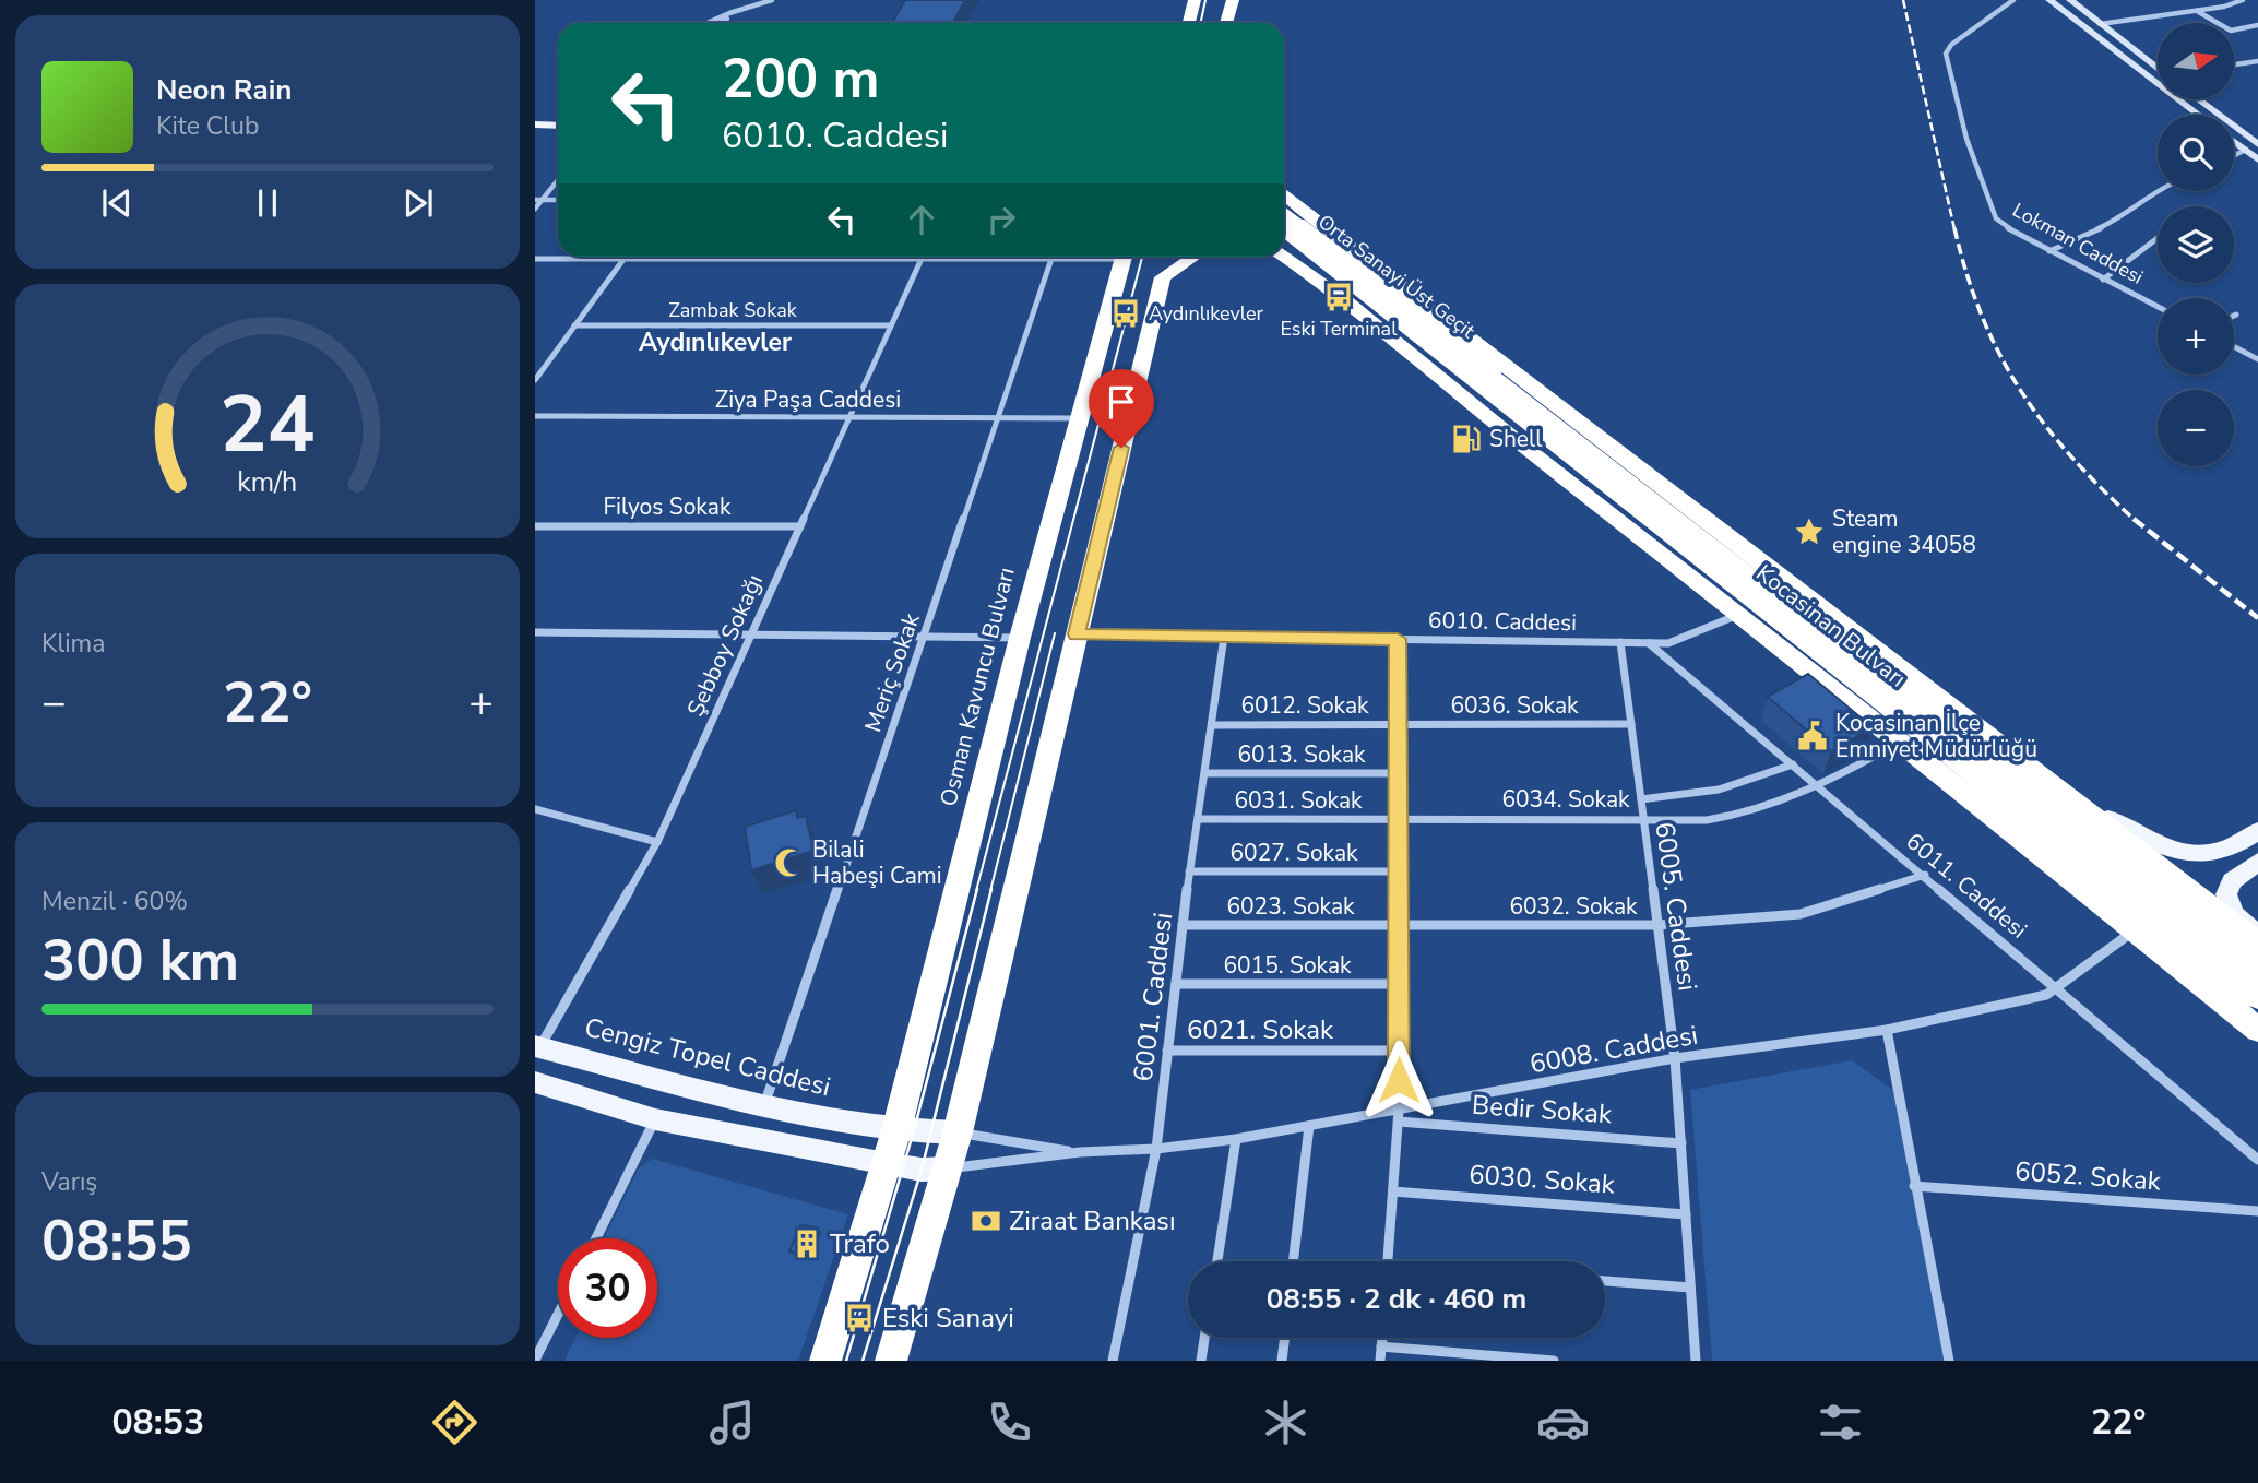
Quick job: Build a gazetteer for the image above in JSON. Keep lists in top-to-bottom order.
{
  "streets": {
    "highway": ["Orta Sanayi Üst Geçit", "Kocasinan Bulvarı", "Osman Kavuncu Bulvarı"],
    "main road": ["Cengiz Topel Caddesi"],
    "street": [
      "Lokman Caddesi",
      "Zambak Sokak",
      "Ziya Paşa Caddesi",
      "Filyos Sokak",
      "6010. Caddesi",
      "Şebboy Sokağı",
      "Meriç Sokak",
      "6012. Sokak",
      "6036. Sokak",
      "6013. Sokak",
      "6034. Sokak",
      "6031. Sokak",
      "6027. Sokak",
      "6011. Caddesi",
      "6023. Sokak",
      "6032. Sokak",
      "6005. Caddesi",
      "6015. Sokak",
      "6001. Caddesi",
      "6021. Sokak",
      "6008. Caddesi",
      "Bedir Sokak",
      "6052. Sokak",
      "6030. Sokak"
    ]
  },
  "crossings": [
    ["Orta Sanayi Üst Geçit", "Kocasinan Bulvarı"],
    ["Zambak Sokak", "Şebboy Sokağı"],
    ["Ziya Paşa Caddesi", "Şebboy Sokağı"],
    ["Ziya Paşa Caddesi", "Meriç Sokak"],
    ["Ziya Paşa Caddesi", "Osman Kavuncu Bulvarı"],
    ["Filyos Sokak", "Şebboy Sokağı"],
    ["6010. Caddesi", "6011. Caddesi"],
    ["6010. Caddesi", "6005. Caddesi"],
    ["6010. Caddesi", "6001. Caddesi"],
    ["Şebboy Sokağı", "Cengiz Topel Caddesi"],
    ["Meriç Sokak", "Cengiz Topel Caddesi"],
    ["Osman Kavuncu Bulvarı", "Cengiz Topel Caddesi"],
    ["6012. Sokak", "6036. Sokak"],
    ["6012. Sokak", "6001. Caddesi"],
    ["6036. Sokak", "6005. Caddesi"],
    ["6013. Sokak", "6001. Caddesi"],
    ["6034. Sokak", "6031. Sokak"],
    ["6034. Sokak", "6011. Caddesi"],
    ["6034. Sokak", "6005. Caddesi"],
    ["6031. Sokak", "6001. Caddesi"],
    ["6027. Sokak", "6001. Caddesi"],
    ["6011. Caddesi", "6032. Sokak"],
    ["6011. Caddesi", "6008. Caddesi"],
    ["6023. Sokak", "6032. Sokak"],
    ["6023. Sokak", "6001. Caddesi"],
    ["6032. Sokak", "6005. Caddesi"],
    ["6005. Caddesi", "6008. Caddesi"],
    ["6005. Caddesi", "Bedir Sokak"],
    ["6005. Caddesi", "6030. Sokak"],
    ["6015. Sokak", "6001. Caddesi"],
    ["6001. Caddesi", "6021. Sokak"],
    ["6001. Caddesi", "6008. Caddesi"]
  ],
  "districts": ["Aydınlıkevler"],
  "places": {
    "bus stop": ["Eski Terminal", "Aydınlıkevler", "Eski Sanayi"],
    "fuel station": ["Shell"],
    "place": ["Steam engine 34058"],
    "public building": ["Kocasinan İlçe Emniyet Müdürlüğü"],
    "mosque": ["Bilali Habeşi Cami"],
    "bank": ["Ziraat Bankası"],
    "building": ["Trafo"]
  },
  "north": "right",
  "page": {
    "map_buttons": ["+", "−"],
    "turn": ["200 m", "6010. Caddesi"],
    "song": ["Neon Rain", "Kite Club"],
    "tile": [
      "Klima",
      ["Menzil · 60%", "300 km"],
      ["Varış", "08:55"]
    ],
    "heat": ["−", "22°", "+"],
    "limit": "30",
    "trip": "08:55 · 2 dk · 460 m",
    "tabs": ["08:53", "22°"],
    "gauge": ["24", "km/h"]
  }
}
